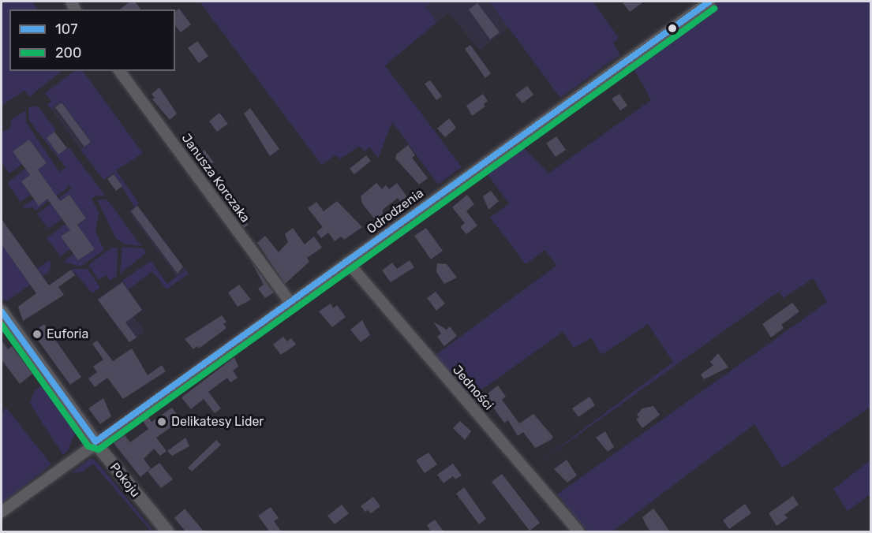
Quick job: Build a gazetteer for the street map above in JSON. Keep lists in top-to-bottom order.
{
  "streets": {
    "street": [
      "Janusza Korczaka",
      "Odrodzenia",
      "Jedności",
      "Pokoju"
    ]
  },
  "crossings": [
    ["Janusza Korczaka", "Odrodzenia"],
    ["Odrodzenia", "Jedności"],
    ["Odrodzenia", "Pokoju"]
  ],
  "places": ["Euforia", "Delikatesy Lider"],
  "lines": ["transit line 107", "transit line 200"],
  "legend": ["107", "200"]
}
